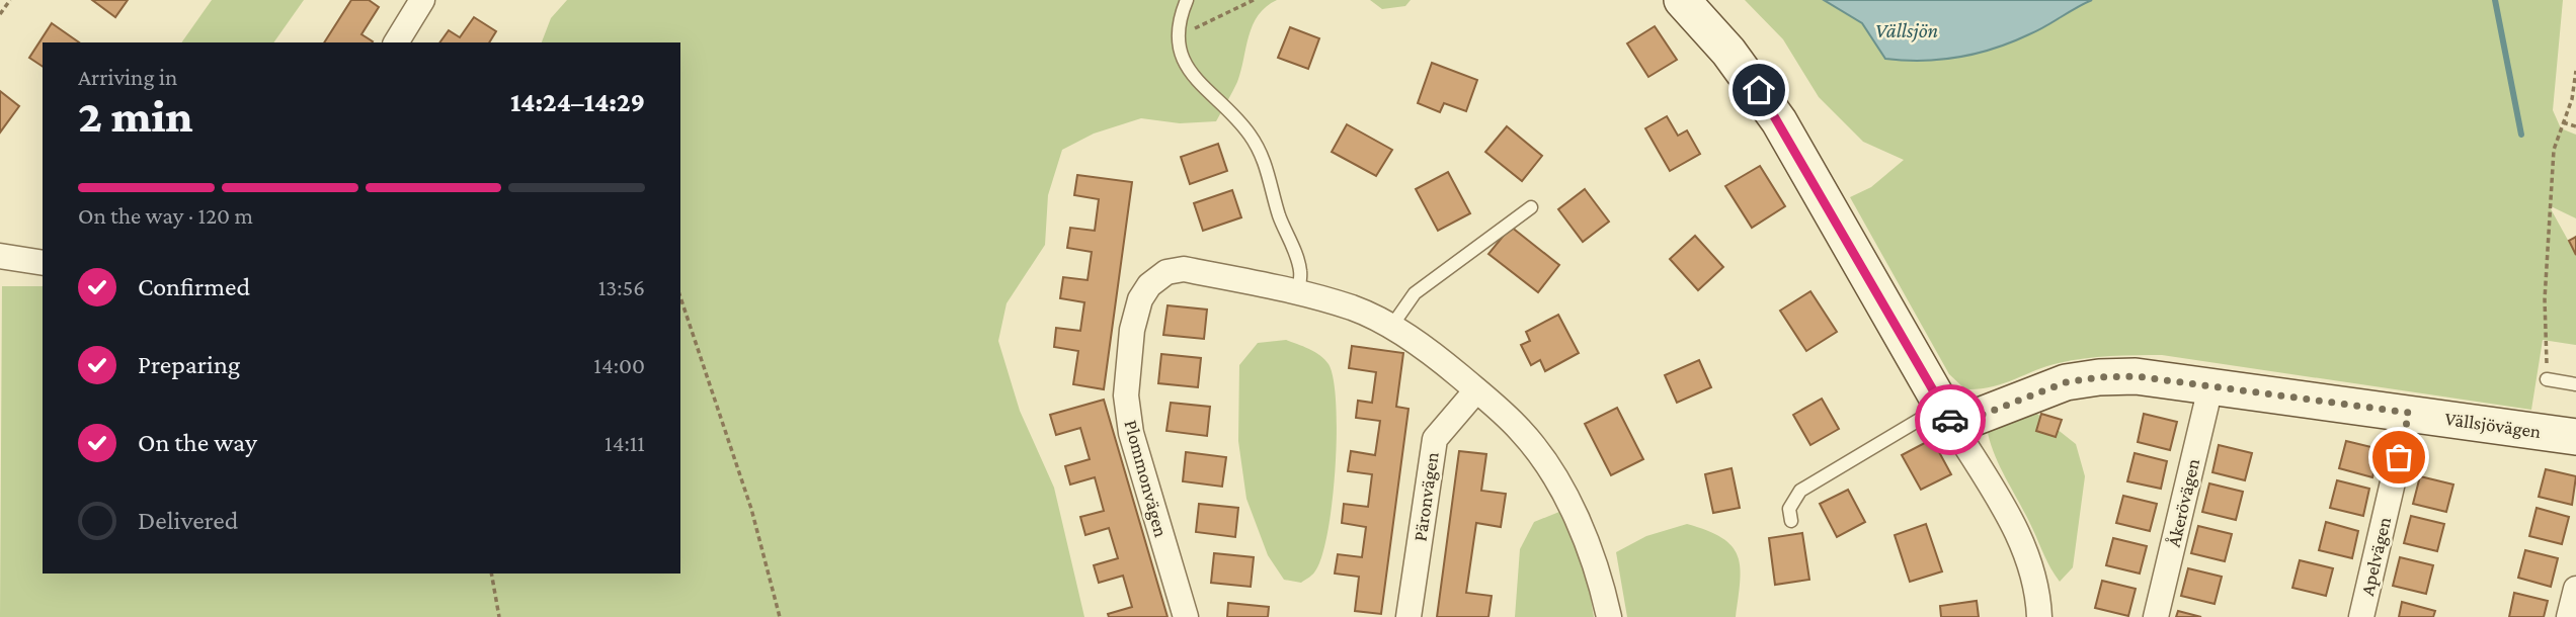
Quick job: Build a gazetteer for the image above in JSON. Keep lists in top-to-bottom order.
{
  "streets": {
    "street": [
      "Vällsjövägen",
      "Plommonvägen",
      "Päronvägen",
      "Åkerövägen",
      "Apelvägen"
    ]
  },
  "crossings": [
    ["Vällsjövägen", "Åkerövägen"],
    ["Vällsjövägen", "Apelvägen"],
    ["Plommonvägen", "Päronvägen"]
  ],
  "water": ["Vällsjön"],
  "page": {
    "heading": ["2 min", "Arriving in", "14:24–14:29"],
    "bar": "On the way · 120 m",
    "list": [
      ["Confirmed", "13:56"],
      ["Preparing", "14:00"],
      ["On the way", "14:11"],
      "Delivered"
    ]
  }
}
